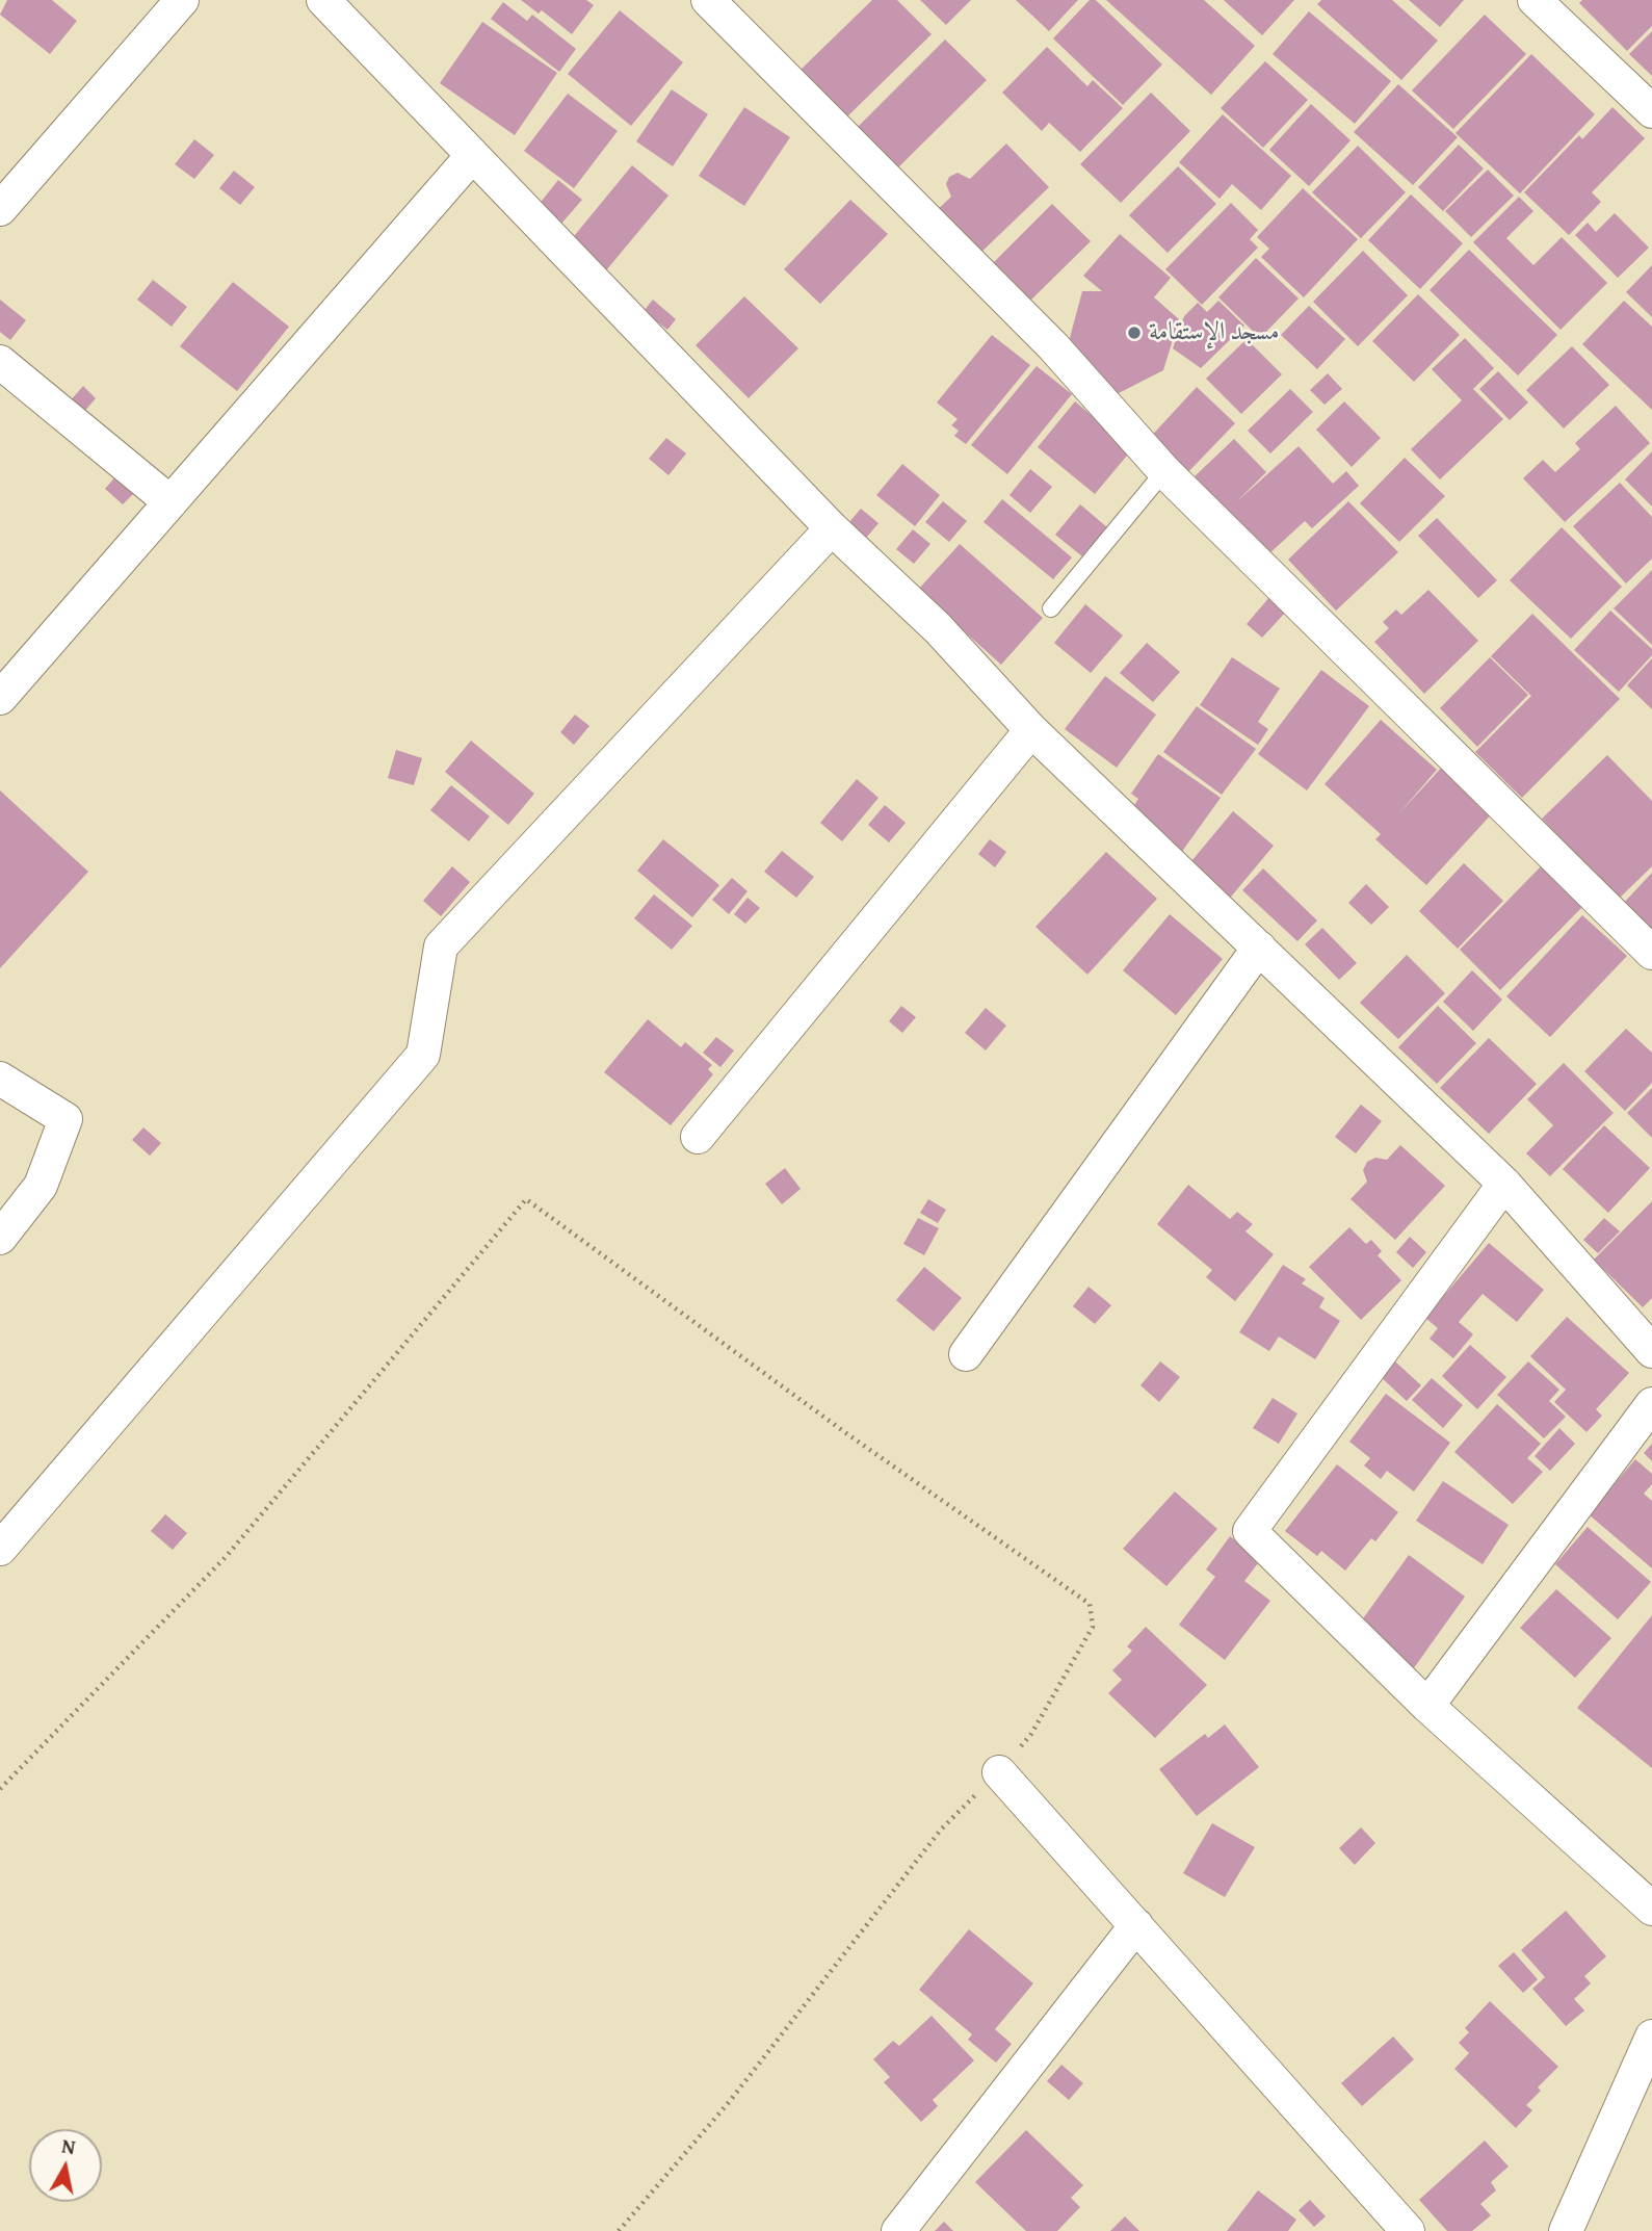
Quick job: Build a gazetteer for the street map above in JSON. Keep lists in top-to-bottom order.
{
  "places": ["مسجد الإستقامة"],
  "north": "top"
}
